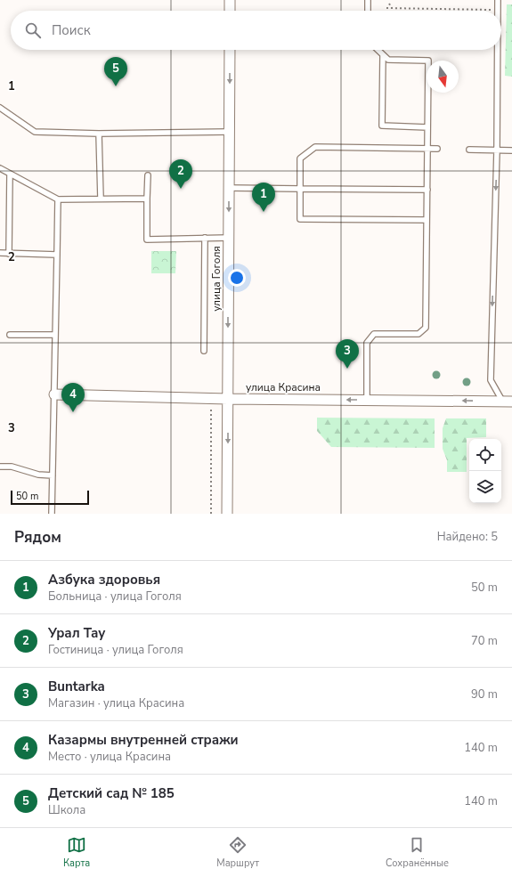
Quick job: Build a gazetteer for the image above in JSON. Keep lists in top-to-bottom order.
{
  "streets": {
    "street": ["улица Гоголя", "улица Красина"]
  },
  "crossings": [
    ["улица Гоголя", "улица Красина"]
  ],
  "one_way": ["улица Гоголя", "улица Красина"],
  "scale_bar": "50 m",
  "north": "bottom",
  "page": {
    "search": "Поиск",
    "pins": [
      "5",
      "2",
      "1",
      "3",
      "4"
    ],
    "scale": "50 m",
    "heading": ["Рядом", "Найдено: 5"],
    "list": [
      {
        "mark": "1",
        "name": "Азбука здоровья",
        "note": "Больница · улица Гоголя",
        "value": "50 m"
      },
      {
        "mark": "2",
        "name": "Урал Тау",
        "note": "Гостиница · улица Гоголя",
        "value": "70 m"
      },
      {
        "mark": "3",
        "name": "Buntarka",
        "note": "Магазин · улица Красина",
        "value": "90 m"
      },
      {
        "mark": "4",
        "name": "Казармы внутренней стражи",
        "note": "Место · улица Красина",
        "value": "140 m"
      },
      {
        "mark": "5",
        "name": "Детский сад № 185",
        "note": "Школа",
        "value": "140 m"
      }
    ],
    "nav": ["Карта", "Маршрут", "Сохранённые"]
  },
  "grid": {
    "rows": ["1", "2", "3"]
  }
}
